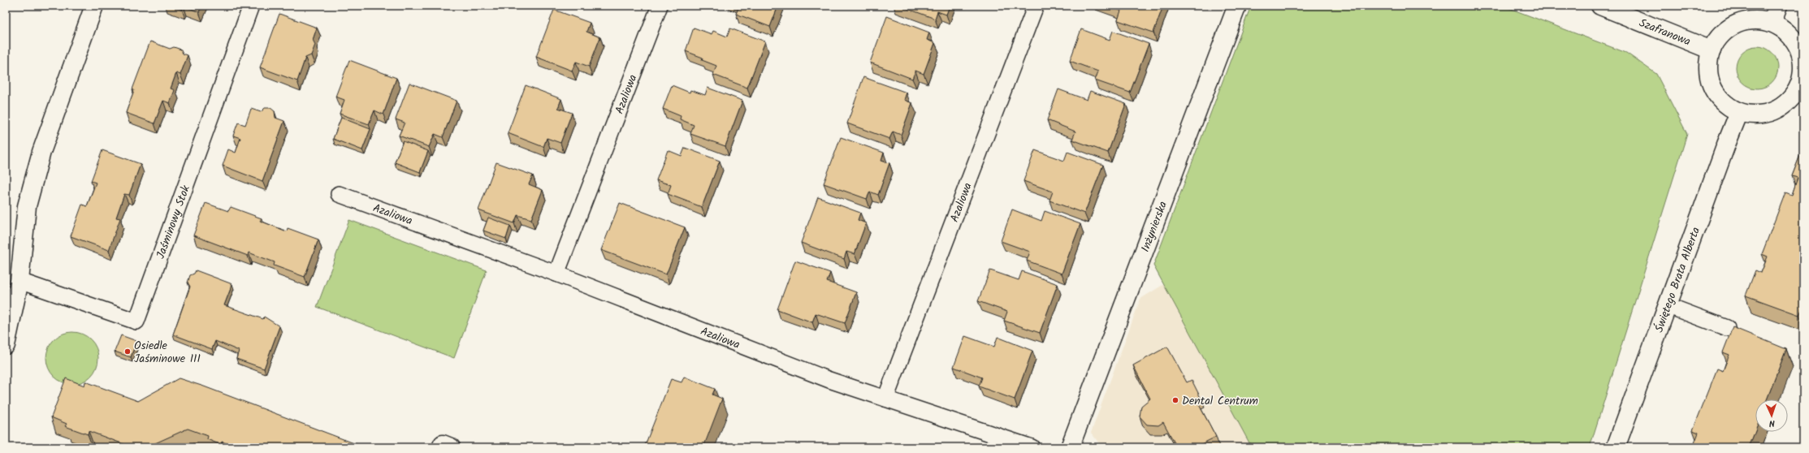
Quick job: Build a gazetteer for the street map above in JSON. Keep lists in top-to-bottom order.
{
  "streets": {
    "street": ["Szafranowa", "Inżynierska", "Świętego Brata Alberta"],
    "lane": ["Azaliowa", "Jaśminowy Stok"]
  },
  "crossings": [
    ["Szafranowa", "Świętego Brata Alberta"]
  ],
  "places": ["Osiedle Jaśminowe III", "Dental Centrum"],
  "north": "bottom"
}
